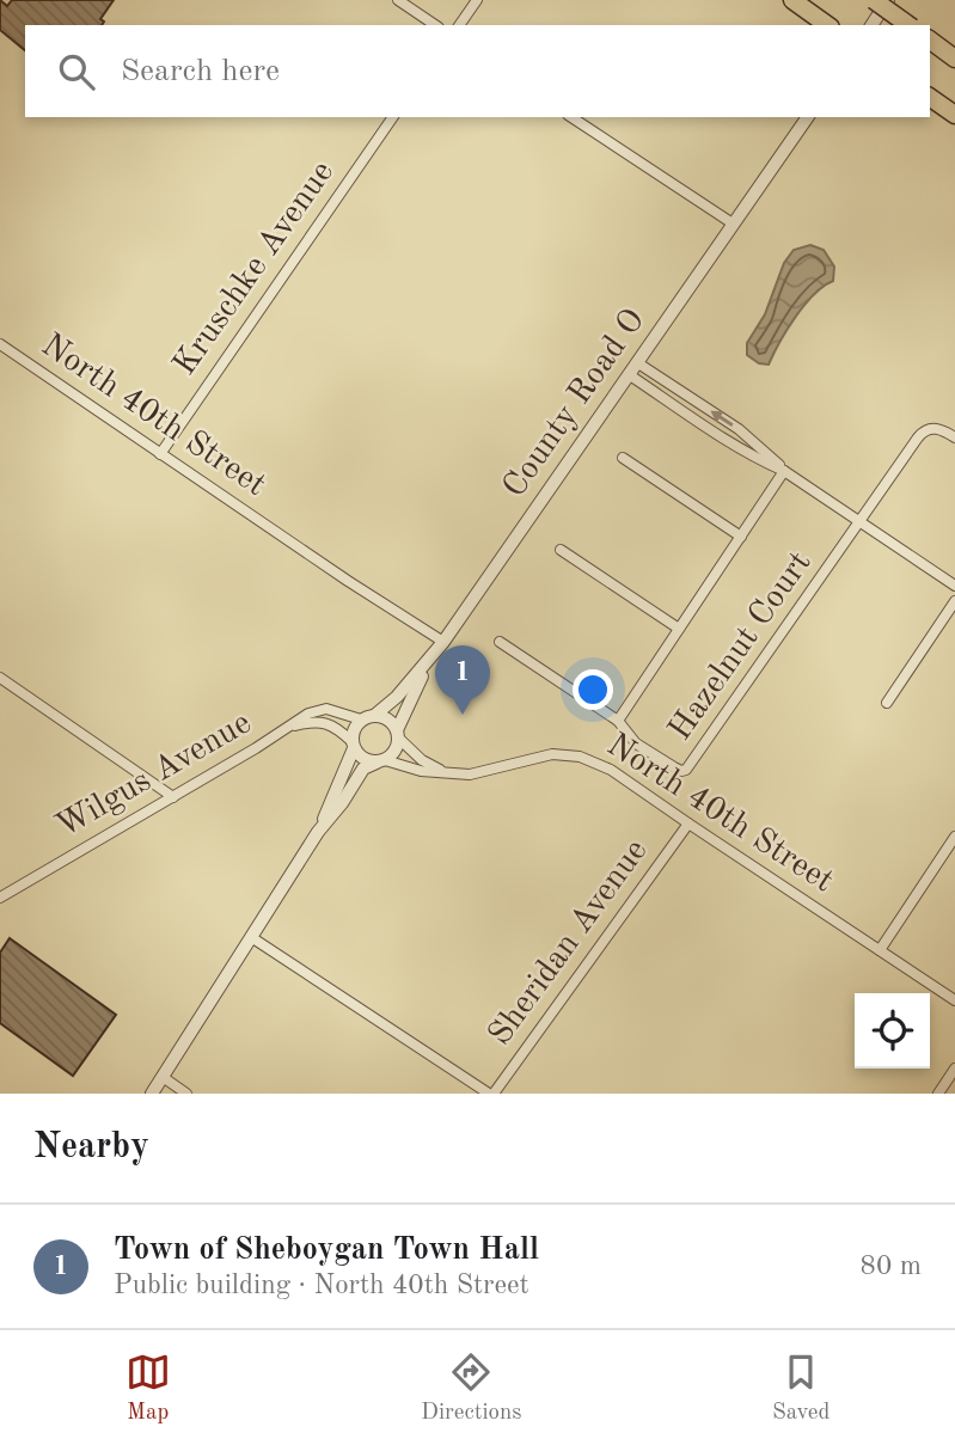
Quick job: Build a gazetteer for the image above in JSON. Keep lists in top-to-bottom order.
{
  "streets": {
    "street": [
      "Kruschke Avenue",
      "County Road O",
      "North 40th Street",
      "Hazelnut Court",
      "Wilgus Avenue",
      "Sheridan Avenue"
    ]
  },
  "crossings": [
    ["Kruschke Avenue", "North 40th Street"],
    ["County Road O", "North 40th Street"],
    ["County Road O", "Wilgus Avenue"],
    ["North 40th Street", "Wilgus Avenue"],
    ["North 40th Street", "Sheridan Avenue"]
  ],
  "page": {
    "search": "Search here",
    "pins": "1",
    "heading": "Nearby",
    "list": [
      {
        "mark": "1",
        "name": "Town of Sheboygan Town Hall",
        "note": "Public building · North 40th Street",
        "value": "80 m"
      }
    ],
    "nav": ["Map", "Directions", "Saved"]
  }
}
